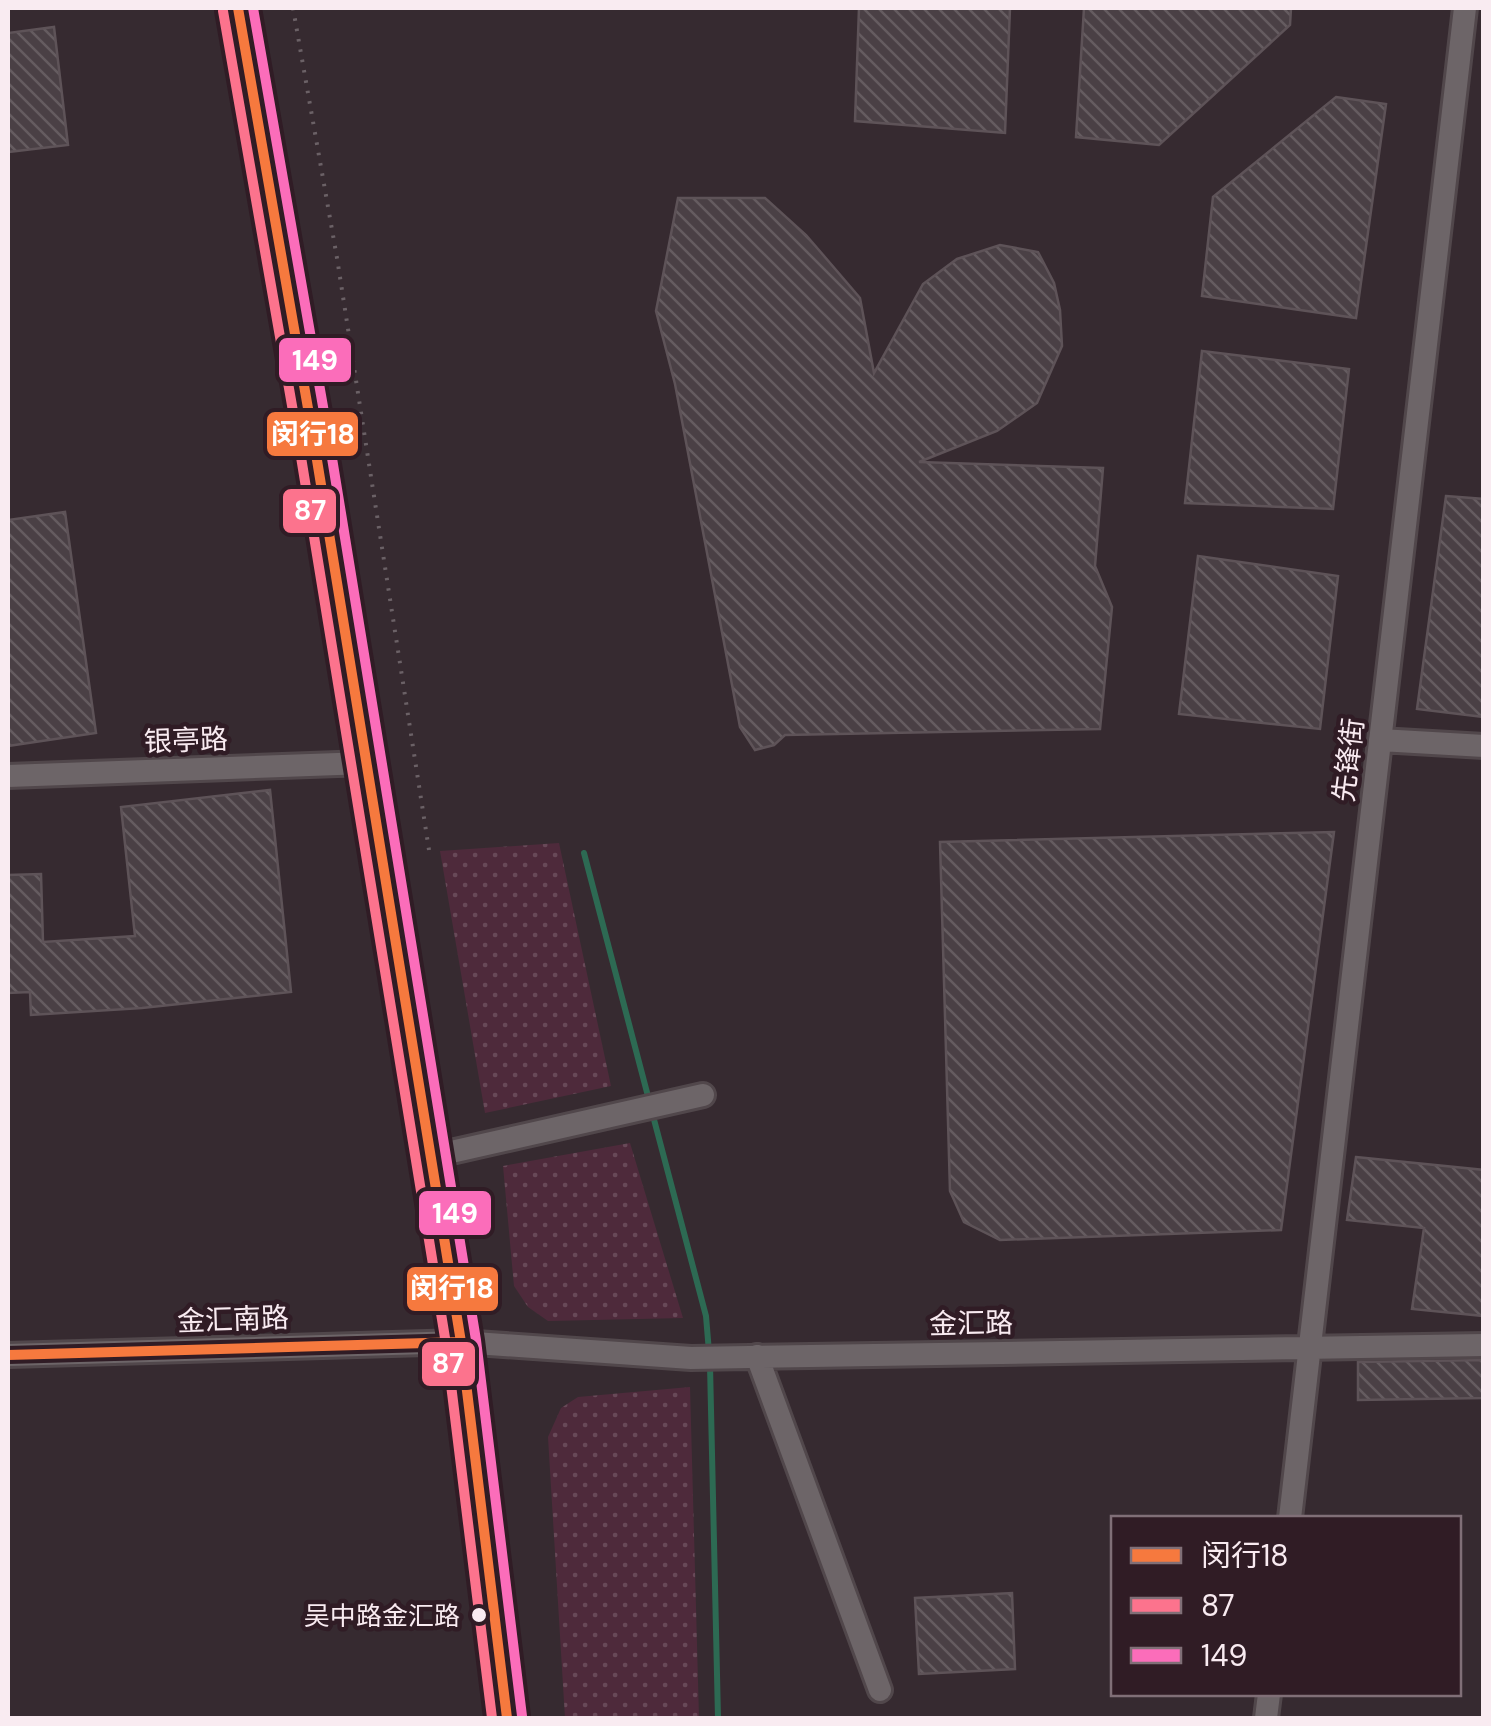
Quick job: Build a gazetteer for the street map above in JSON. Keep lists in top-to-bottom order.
{
  "streets": {
    "street": [
      "银亭路",
      "先锋街",
      "金汇南路",
      "金汇路"
    ]
  },
  "crossings": [
    ["先锋街", "金汇路"],
    ["金汇南路", "金汇路"]
  ],
  "places": ["吴中路金汇路"],
  "lines": ["transit line 闵行18", "transit line 149", "transit line 87"],
  "legend": ["闵行18", "87", "149"]
}
